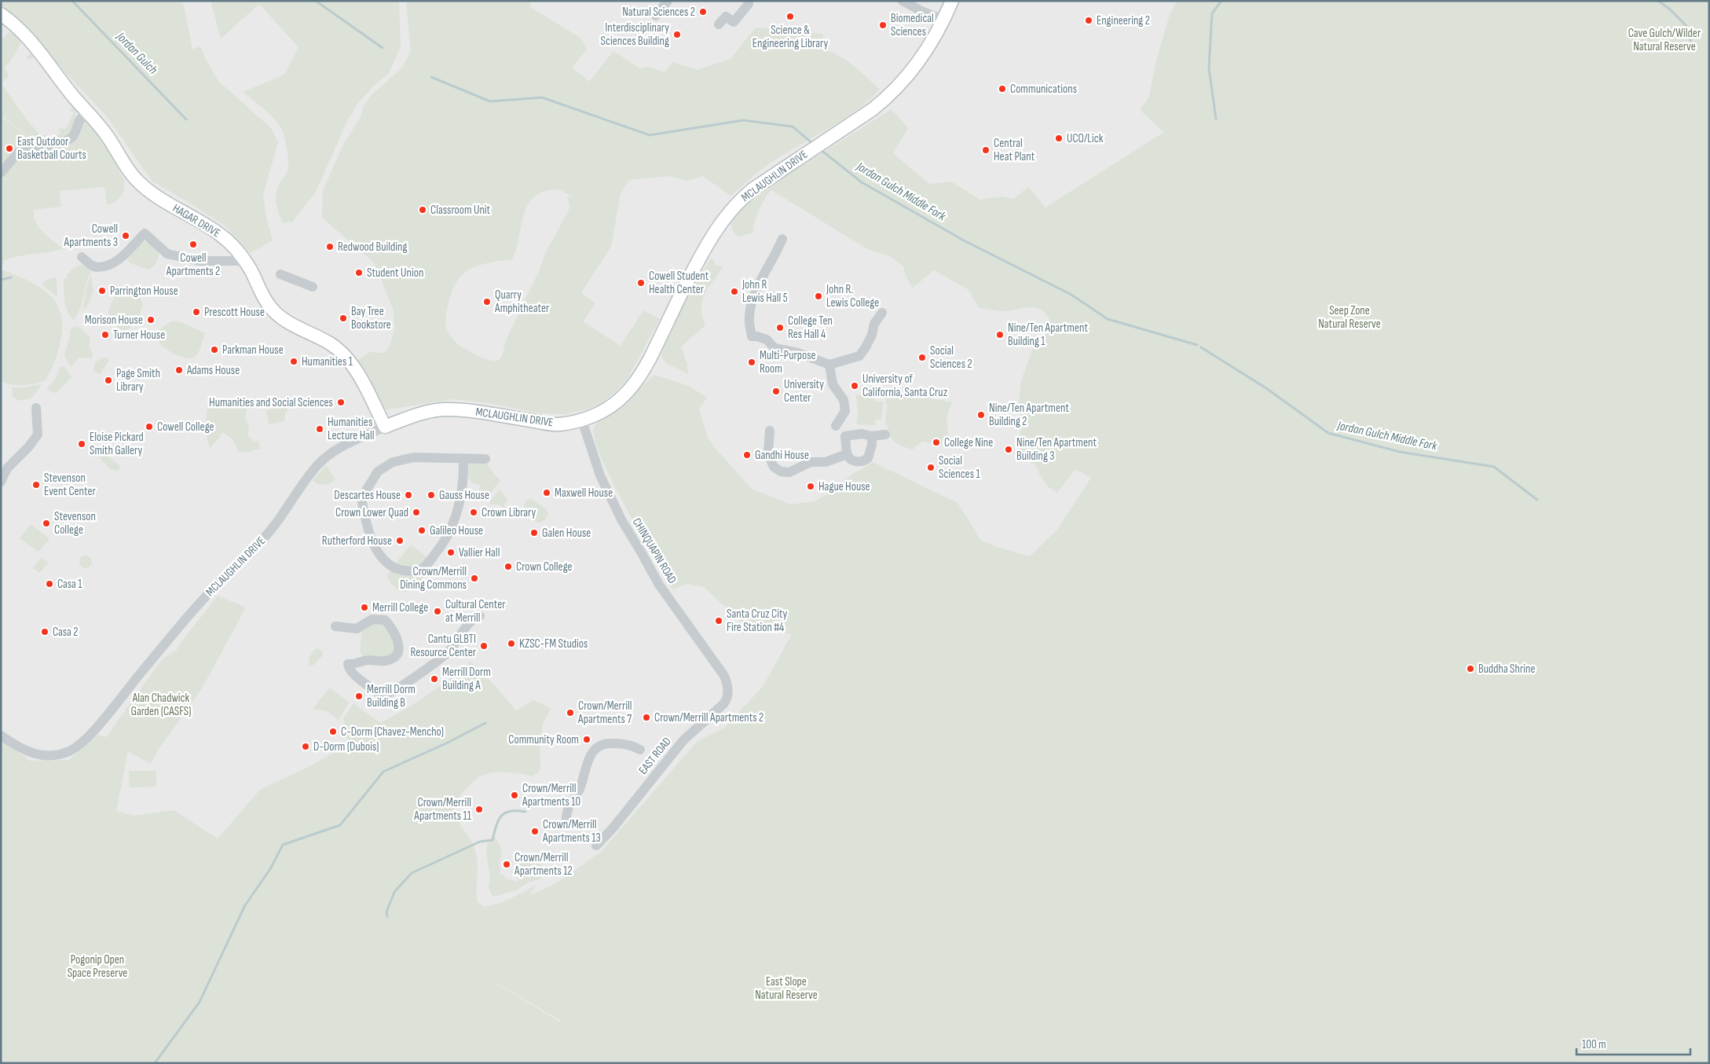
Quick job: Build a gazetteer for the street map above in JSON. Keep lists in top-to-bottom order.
{
  "streets": {
    "main road": ["MCLAUGHLIN DRIVE", "HAGAR DRIVE"],
    "street": ["CHINQUAPIN ROAD", "EAST ROAD"]
  },
  "crossings": [
    ["MCLAUGHLIN DRIVE", "HAGAR DRIVE"],
    ["MCLAUGHLIN DRIVE", "CHINQUAPIN ROAD"],
    ["CHINQUAPIN ROAD", "EAST ROAD"]
  ],
  "water": ["Jordan Gulch", "Jordan Gulch Middle Fork"],
  "parks": [
    "Cave Gulch/Wilder Natural Reserve",
    "Seep Zone Natural Reserve",
    "Alan Chadwick Garden (CASFS)",
    "Pogonip Open Space Preserve",
    "East Slope Natural Reserve"
  ],
  "places": [
    "Natural Sciences 2",
    "Science & Engineering Library",
    "Engineering 2",
    "Biomedical Sciences",
    "Interdisciplinary Sciences Building",
    "Communications",
    "UCO/Lick",
    "East Outdoor Basketball Courts",
    "Central Heat Plant",
    "Classroom Unit",
    "Cowell Apartments 3",
    "Cowell Apartments 2",
    "Redwood Building",
    "Student Union",
    "Cowell Student Health Center",
    "Parrington House",
    "John R Lewis Hall 5",
    "John R. Lewis College",
    "Quarry Amphitheater",
    "Prescott House",
    "Bay Tree Bookstore",
    "Morison House",
    "College Ten Res Hall 4",
    "Turner House",
    "Nine/Ten Apartment Building 1",
    "Parkman House",
    "Social Sciences 2",
    "Humanities 1",
    "Multi-Purpose Room",
    "Adams House",
    "Page Smith Library",
    "University of California, Santa Cruz",
    "University Center",
    "Humanities and Social Sciences",
    "Nine/Ten Apartment Building 2",
    "Cowell College",
    "Humanities Lecture Hall",
    "College Nine",
    "Eloise Pickard Smith Gallery",
    "Nine/Ten Apartment Building 3",
    "Gandhi House",
    "Social Sciences 1",
    "Stevenson Event Center",
    "Hague House",
    "Maxwell House",
    "Descartes House",
    "Gauss House",
    "Crown Lower Quad",
    "Crown Library",
    "Stevenson College",
    "Galileo House",
    "Galen House",
    "Rutherford House",
    "Vallier Hall",
    "Crown College",
    "Crown/Merrill Dining Commons",
    "Casa 1",
    "Merrill College",
    "Cultural Center at Merrill",
    "Santa Cruz City Fire Station #4",
    "Casa 2",
    "KZSC-FM Studios",
    "Cantu GLBTI Resource Center",
    "Buddha Shrine",
    "Merrill Dorm Building A",
    "Merrill Dorm Building B",
    "Crown/Merrill Apartments 7",
    "Crown/Merrill Apartments 2",
    "C-Dorm (Chavez-Mencho)",
    "Community Room",
    "D-Dorm (Dubois)",
    "Crown/Merrill Apartments 10",
    "Crown/Merrill Apartments 11",
    "Crown/Merrill Apartments 13",
    "Crown/Merrill Apartments 12"
  ],
  "scale_bar": "100 m"
}
